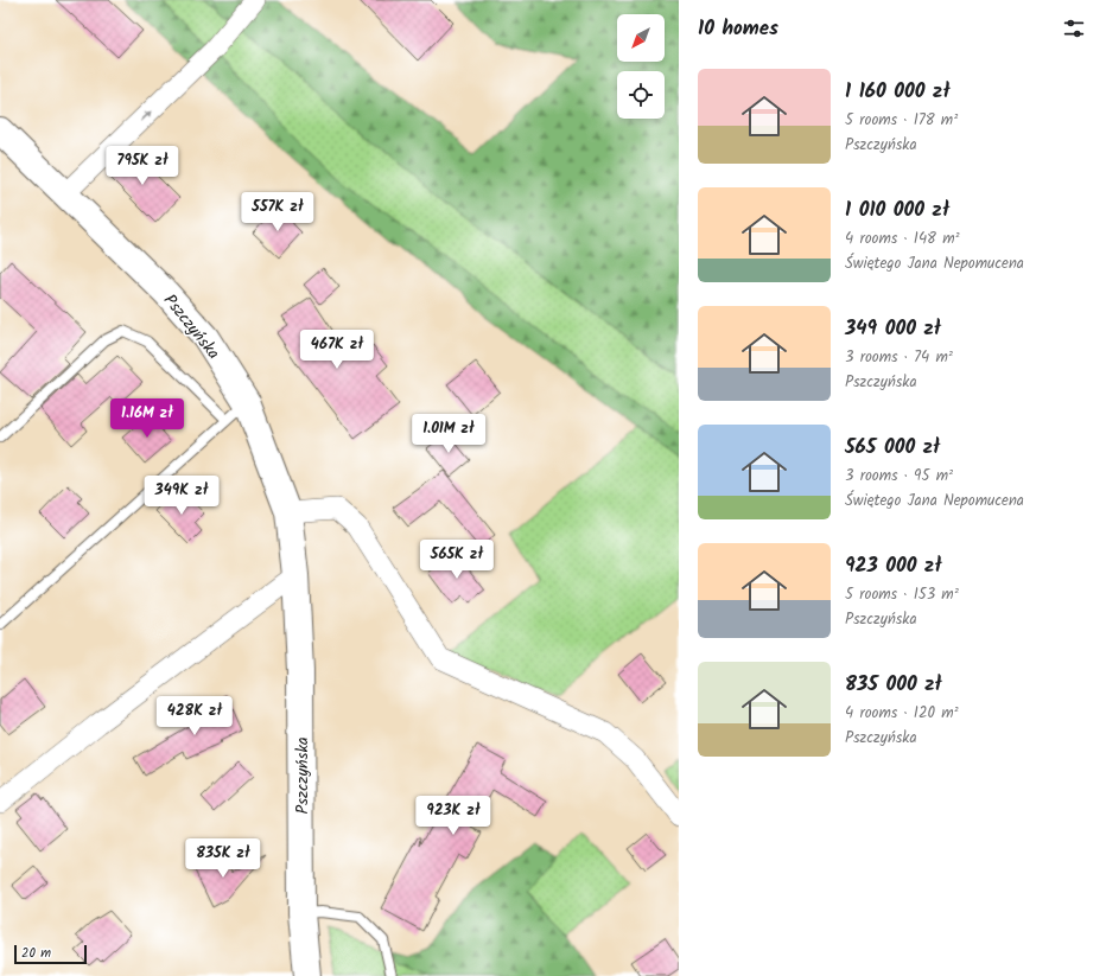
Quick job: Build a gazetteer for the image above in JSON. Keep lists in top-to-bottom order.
{
  "streets": {
    "street": ["Pszczyńska"]
  },
  "scale_bar": "20 m",
  "north": "bottom left",
  "page": {
    "heading": "10 homes",
    "list": [
      {
        "name": "1 160 000 zł",
        "note": "5 rooms · 178 m² · Pszczyńska"
      },
      {
        "name": "1 010 000 zł",
        "note": "4 rooms · 148 m² · Świętego Jana Nepomucena"
      },
      {
        "name": "349 000 zł",
        "note": "3 rooms · 74 m² · Pszczyńska"
      },
      {
        "name": "565 000 zł",
        "note": "3 rooms · 95 m² · Świętego Jana Nepomucena"
      },
      {
        "name": "923 000 zł",
        "note": "5 rooms · 153 m² · Pszczyńska"
      },
      {
        "name": "835 000 zł",
        "note": "4 rooms · 120 m² · Pszczyńska"
      }
    ],
    "price": [
      "795K zł",
      "557K zł",
      "467K zł",
      "1.16M zł",
      "1.01M zł",
      "349K zł",
      "565K zł",
      "428K zł",
      "923K zł",
      "835K zł"
    ],
    "scale": "20 m"
  }
}
